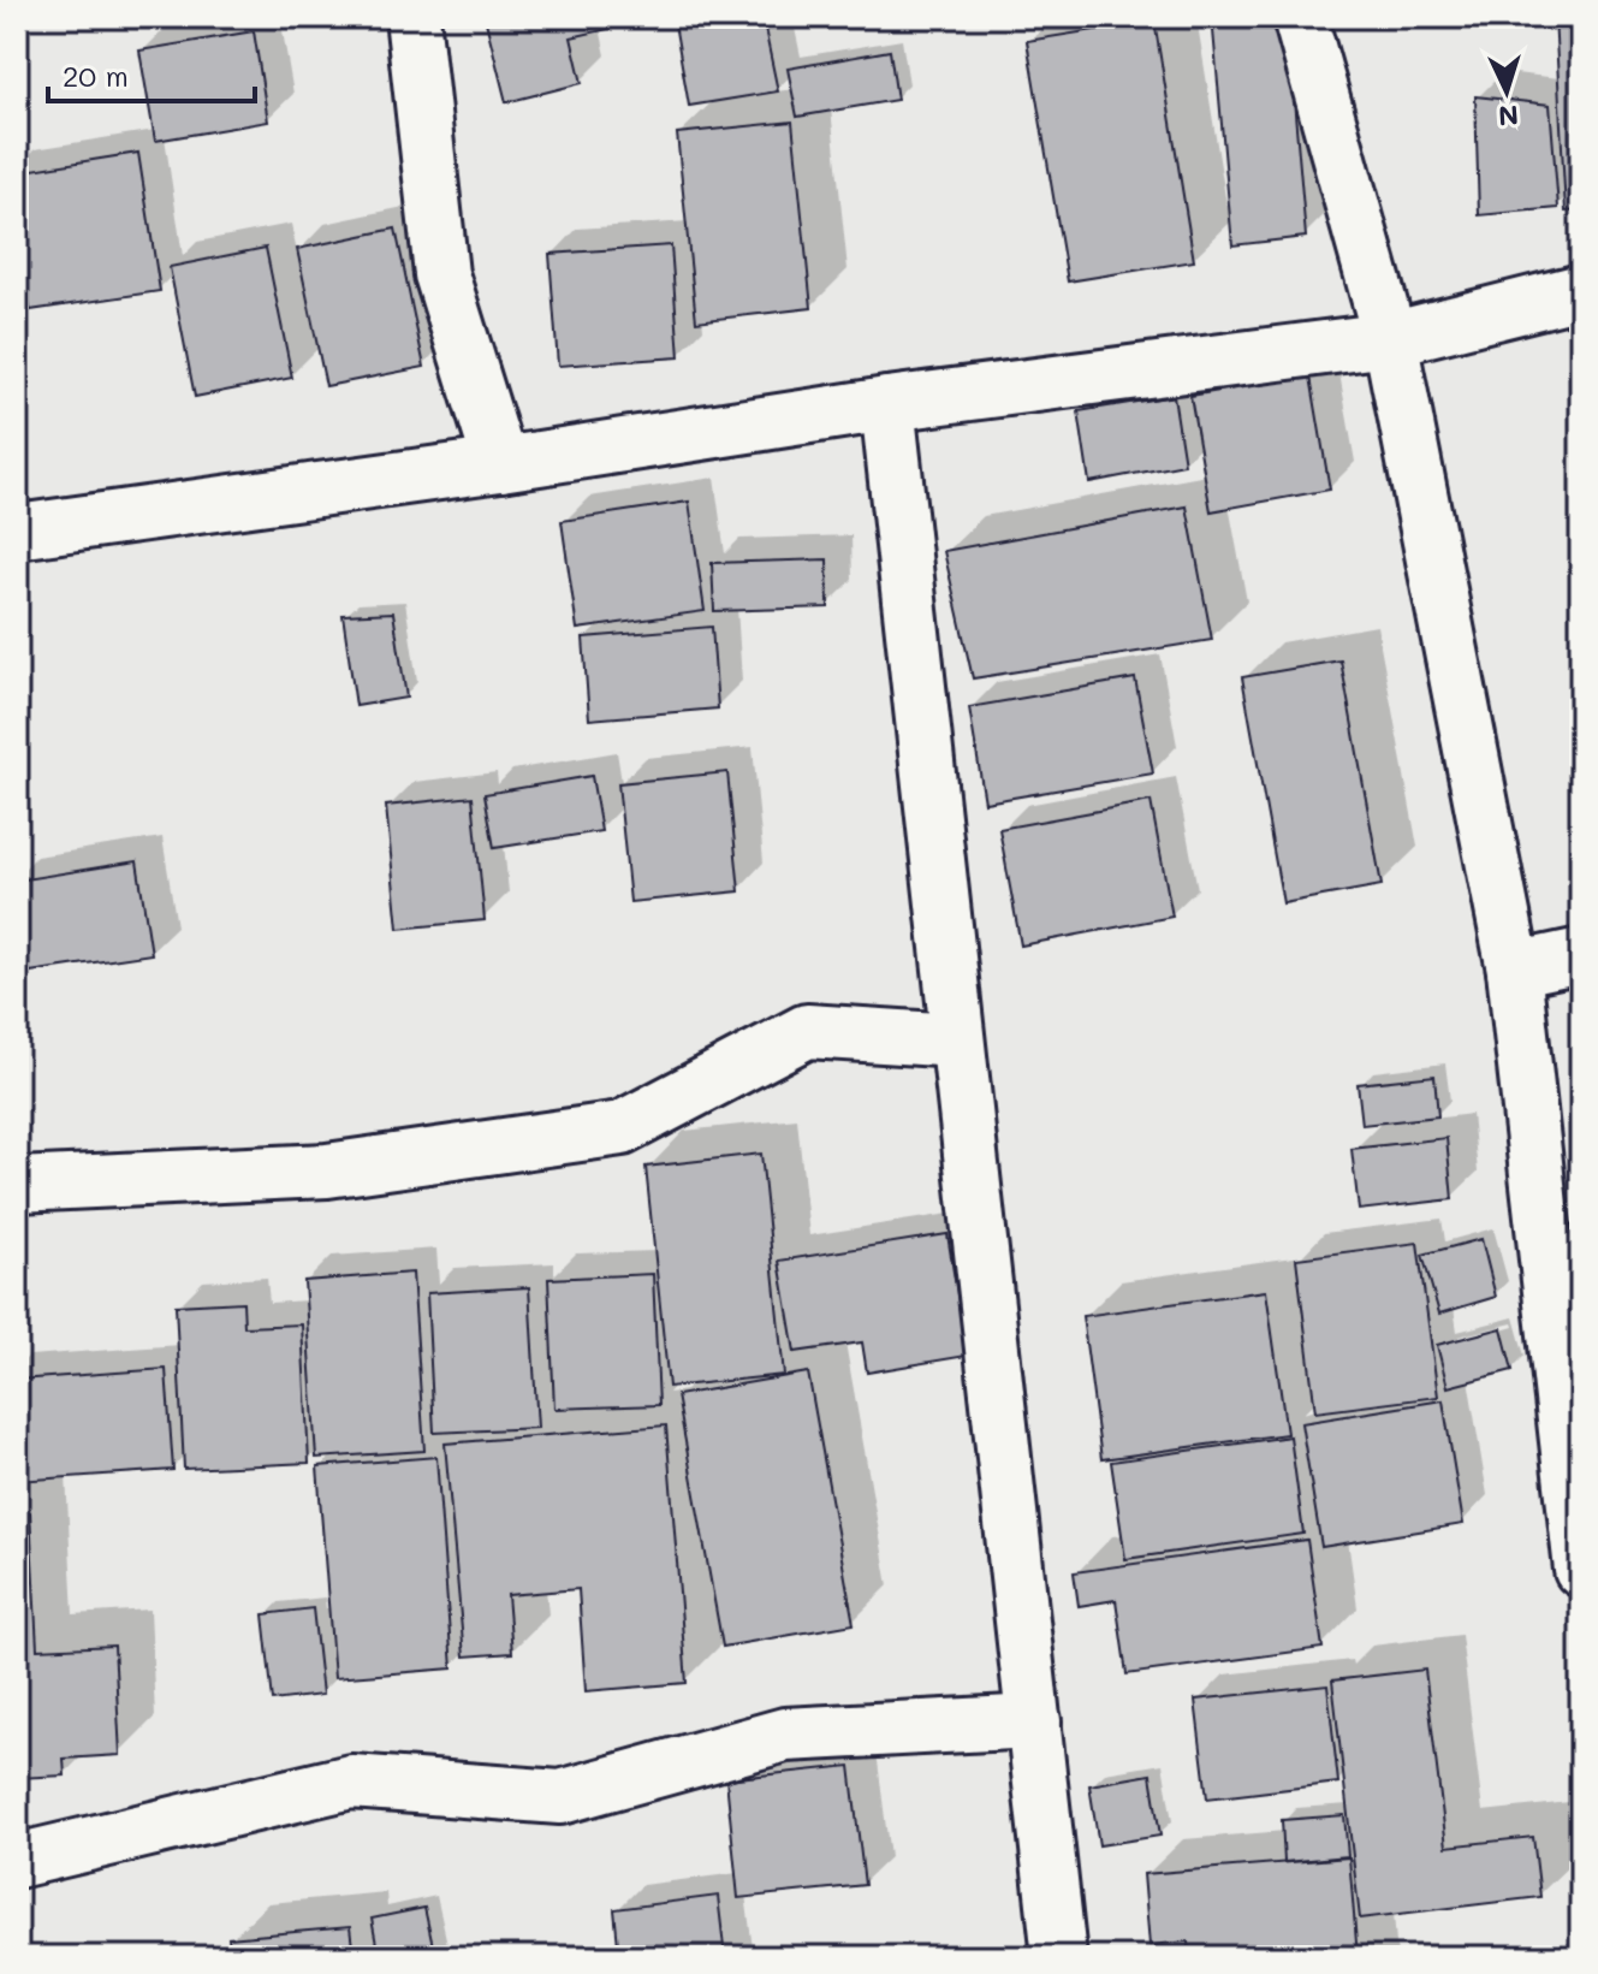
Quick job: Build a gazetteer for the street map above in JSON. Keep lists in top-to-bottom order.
{
  "scale_bar": "20 m",
  "north": "bottom"
}
